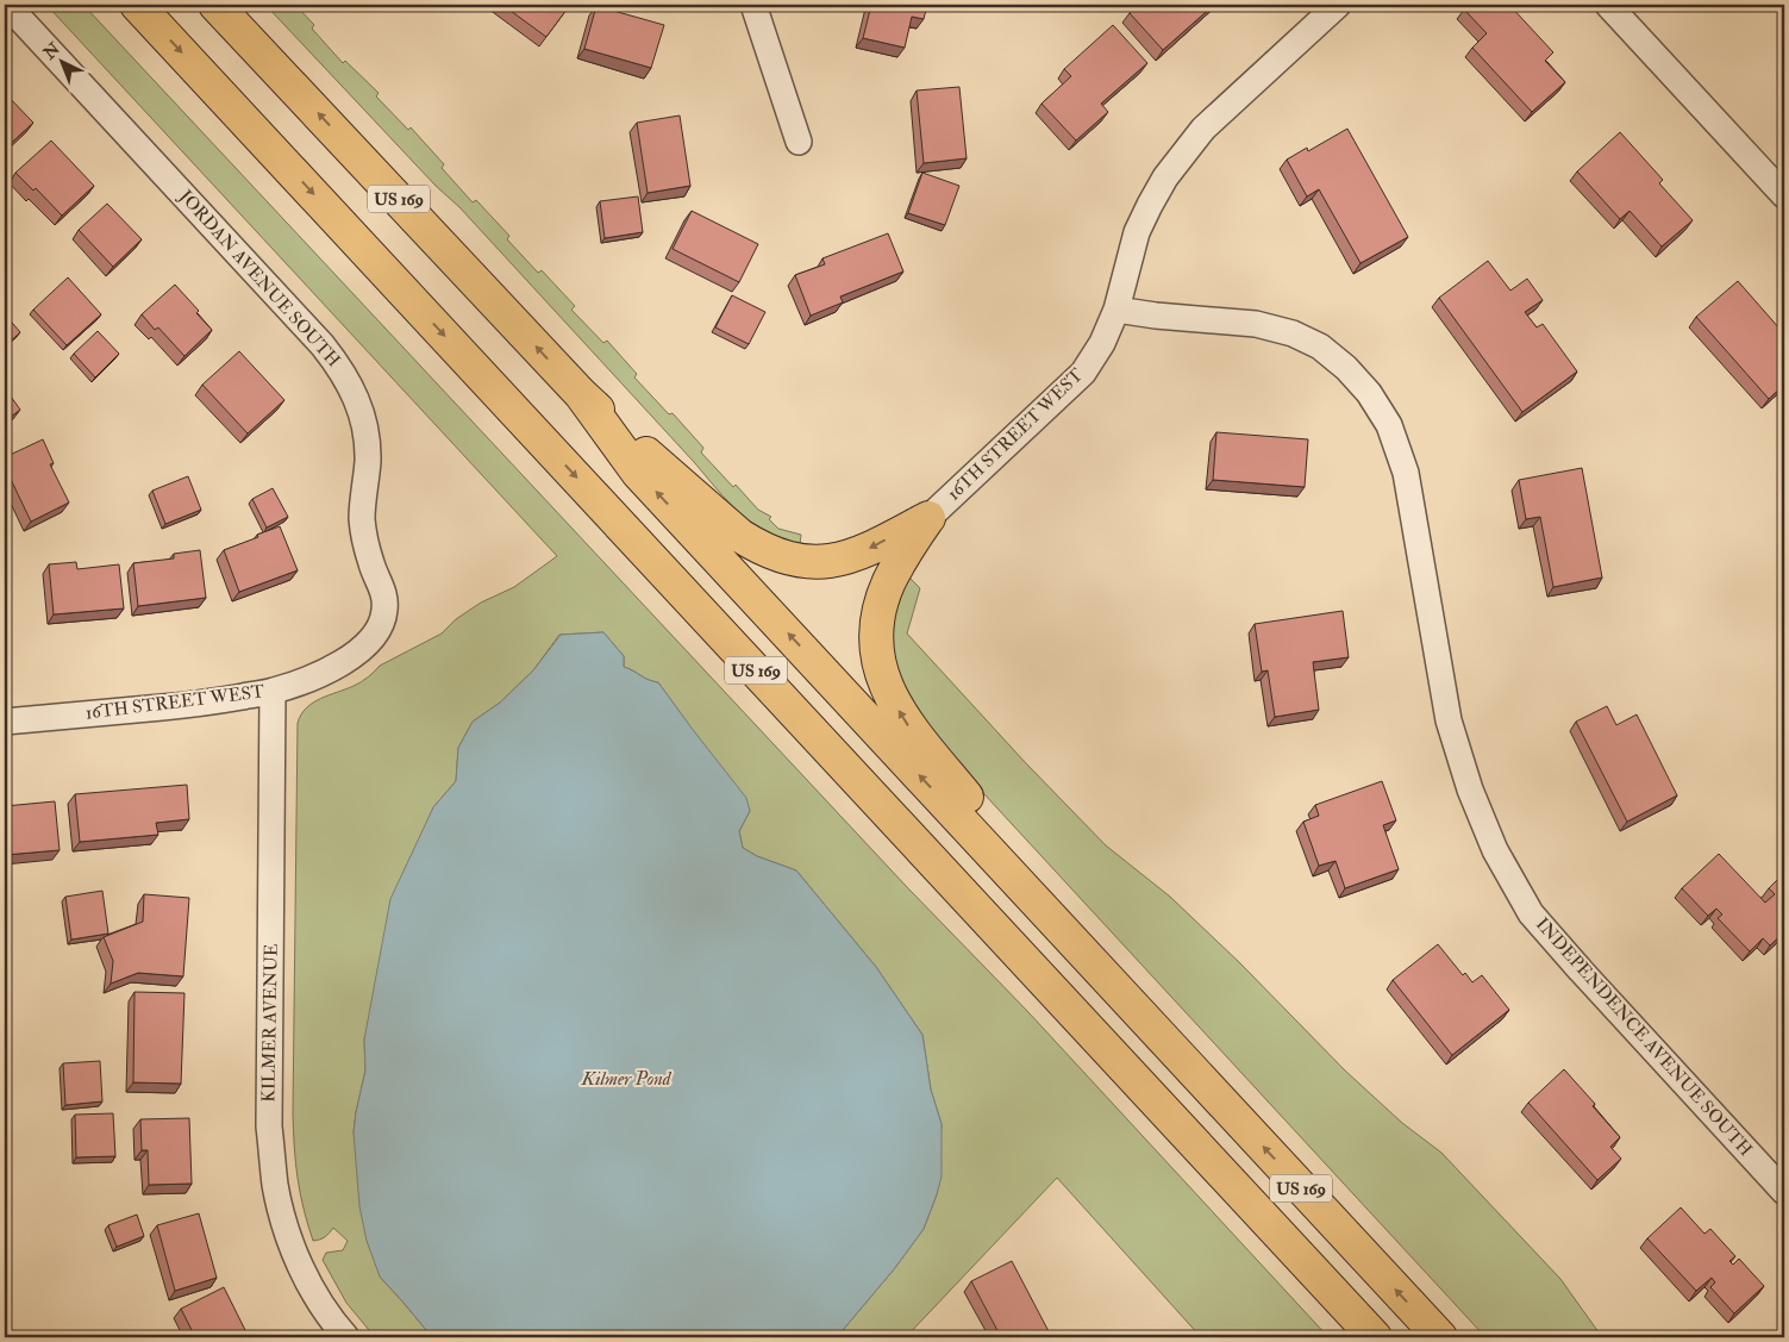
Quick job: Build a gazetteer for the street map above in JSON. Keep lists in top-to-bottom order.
{
  "streets": {
    "highway": ["US 169"],
    "street": [
      "JORDAN AVENUE SOUTH",
      "16TH STREET WEST",
      "KILMER AVENUE",
      "INDEPENDENCE AVENUE SOUTH"
    ]
  },
  "crossings": [
    ["JORDAN AVENUE SOUTH", "16TH STREET WEST"],
    ["16TH STREET WEST", "KILMER AVENUE"],
    ["16TH STREET WEST", "INDEPENDENCE AVENUE SOUTH"]
  ],
  "water": ["Kilmer Pond"],
  "north": "top left"
}
